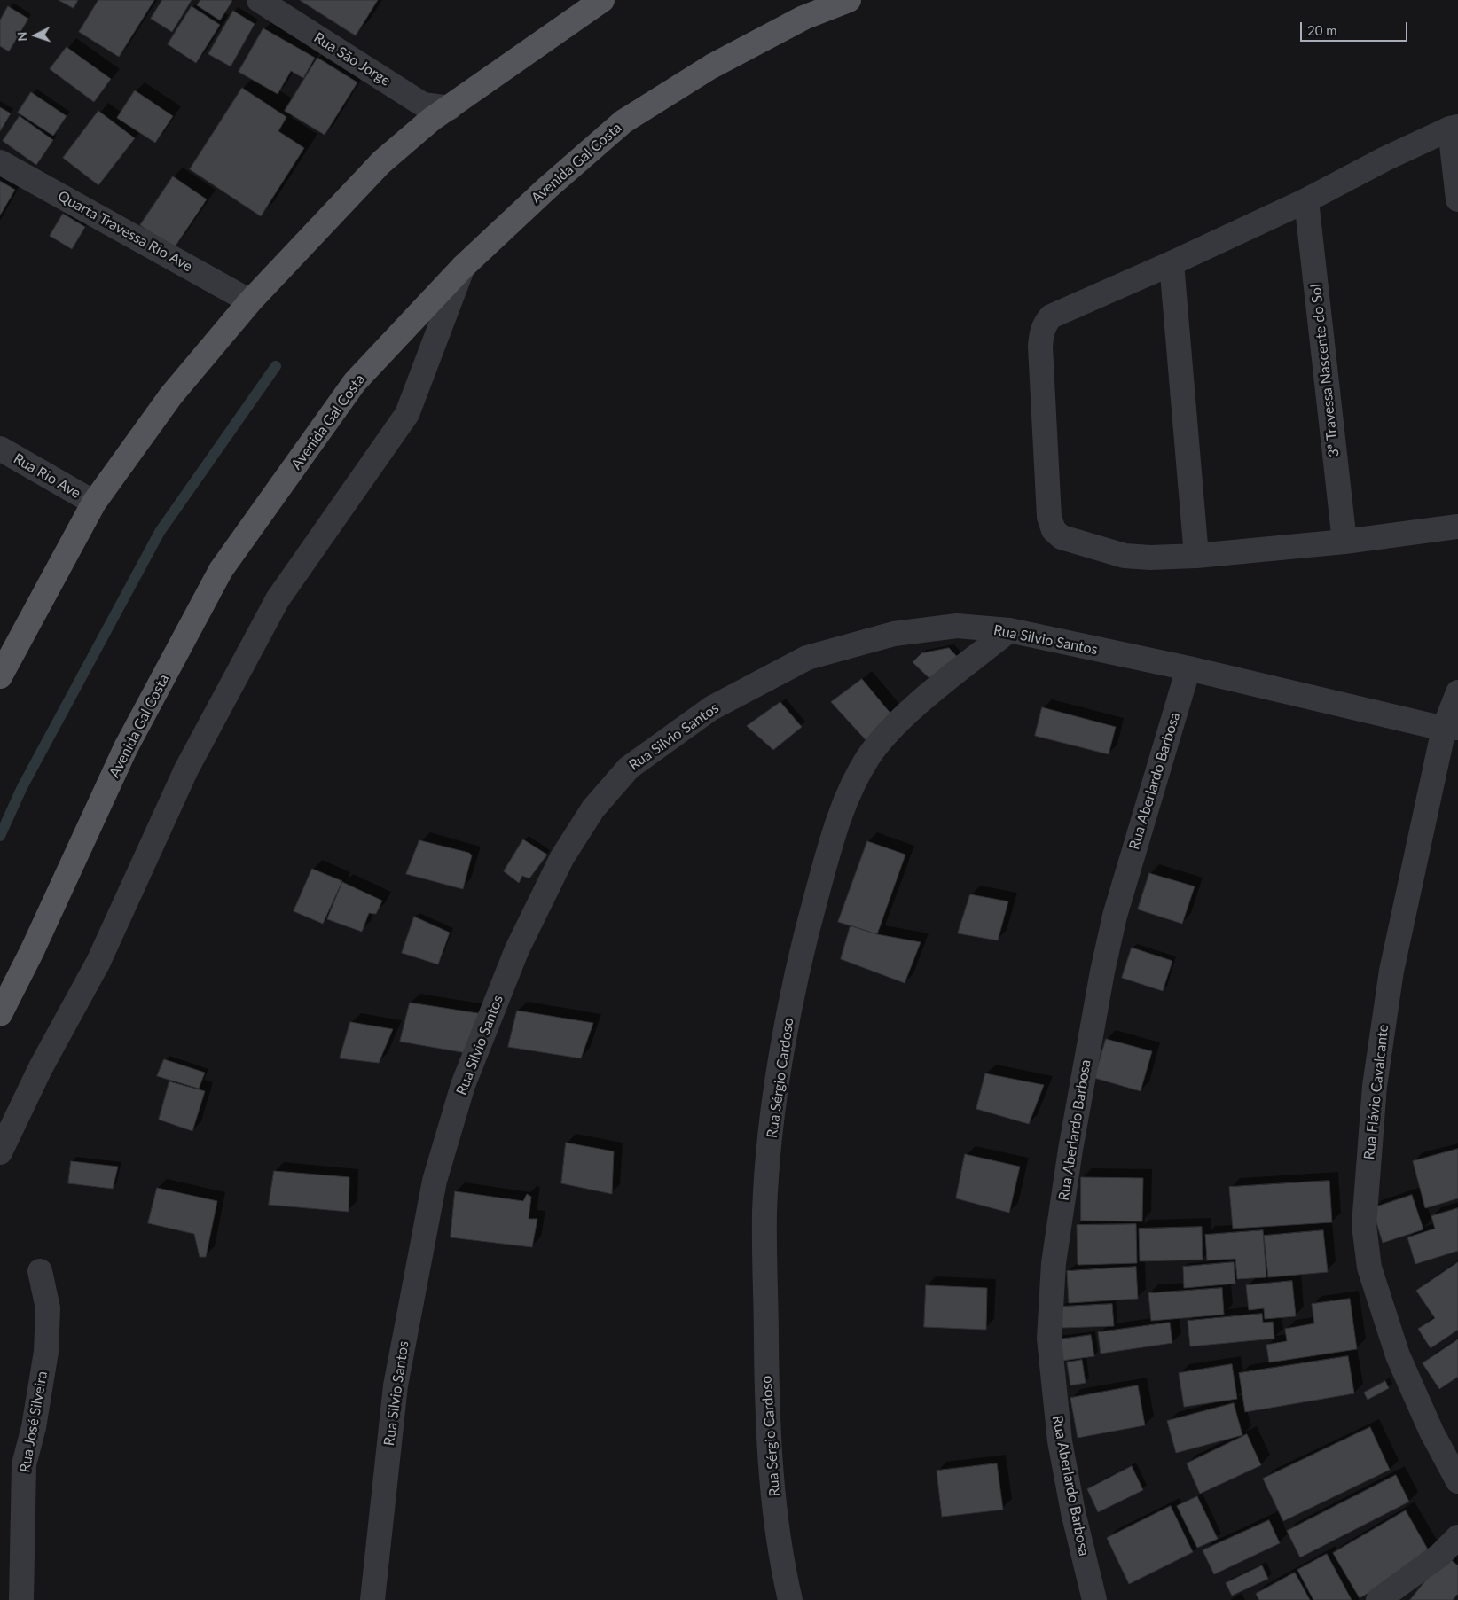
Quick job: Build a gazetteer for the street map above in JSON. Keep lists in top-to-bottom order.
{
  "streets": {
    "main road": ["Avenida Gal Costa"],
    "street": [
      "Rua São Jorge",
      "Quarta Travessa Rio Ave",
      "3ª Travessa Nascente do Sol",
      "Rua Rio Ave",
      "Rua Silvio Santos",
      "Rua Aberlardo Barbosa",
      "Rua Sérgio Cardoso",
      "Rua Flávio Cavalcante",
      "Rua José Silveira"
    ]
  },
  "crossings": [
    ["Rua Silvio Santos", "Rua Aberlardo Barbosa"],
    ["Rua Silvio Santos", "Rua Sérgio Cardoso"],
    ["Rua Silvio Santos", "Rua Flávio Cavalcante"]
  ],
  "scale_bar": "20 m",
  "north": "left"
}
